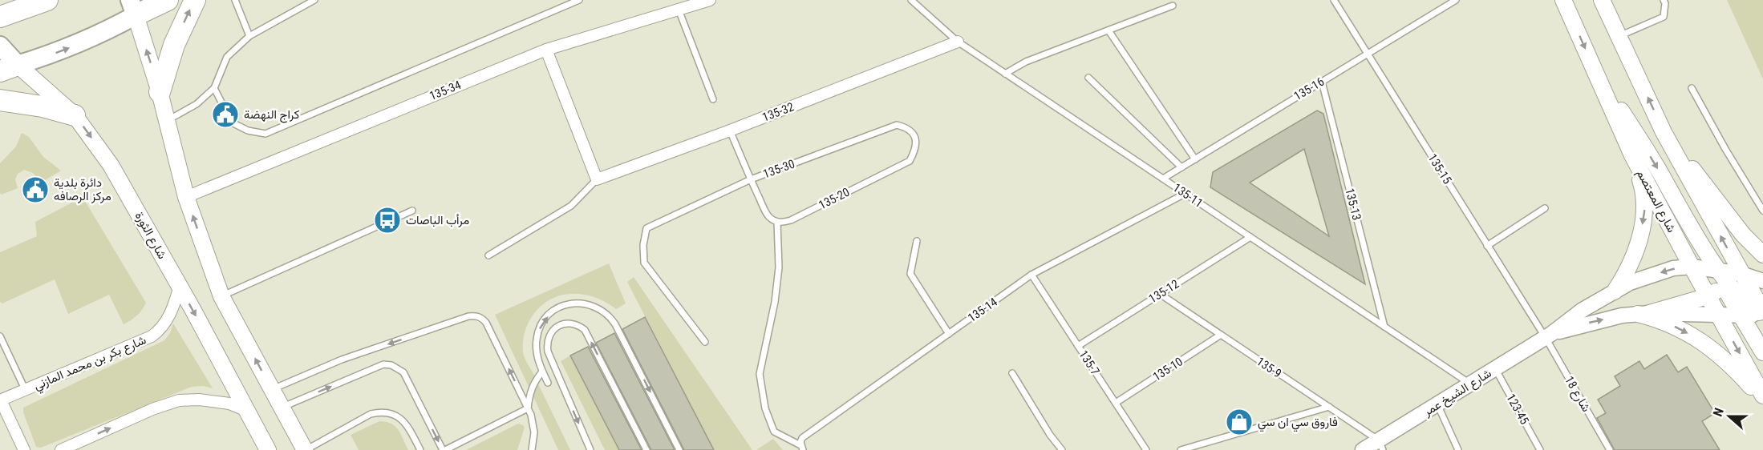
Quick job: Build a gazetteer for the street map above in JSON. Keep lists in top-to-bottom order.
{
  "streets": {
    "main road": ["شارع المعتصم", "شارع الثورة"],
    "street": [
      "135-34",
      "135-32",
      "شارع بكر بن محمد المازني",
      "شارع الشيخ عمر"
    ],
    "lane": [
      "135-16",
      "135-30",
      "135-15",
      "135-11",
      "135-20",
      "135-13",
      "135-12",
      "135-14",
      "135-7",
      "135-9",
      "135-10",
      "شارع 18",
      "123-45"
    ]
  },
  "crossings": [
    ["135-16", "135-15"],
    ["135-16", "135-11"],
    ["135-16", "135-13"],
    ["135-32", "135-11"],
    ["135-30", "135-20"],
    ["135-15", "شارع الشيخ عمر"],
    ["135-15", "شارع 18"],
    ["135-11", "135-13"],
    ["135-11", "135-12"],
    ["135-11", "135-14"],
    ["135-11", "شارع الشيخ عمر"],
    ["شارع المعتصم", "شارع الشيخ عمر"],
    ["شارع الثورة", "شارع بكر بن محمد المازني"],
    ["135-12", "135-7"],
    ["135-12", "135-9"],
    ["135-14", "135-7"],
    ["135-7", "135-10"],
    ["135-9", "135-10"],
    ["135-9", "شارع الشيخ عمر"],
    ["شارع الشيخ عمر", "شارع 18"],
    ["شارع الشيخ عمر", "123-45"]
  ],
  "places": {
    "public building": ["كراج النهضة", "دائرة بلدية مركز الرصافه"],
    "bus stop": ["مرأب الباصات"],
    "shop": ["فاروق سي ان سي"]
  },
  "north": "left"
}
